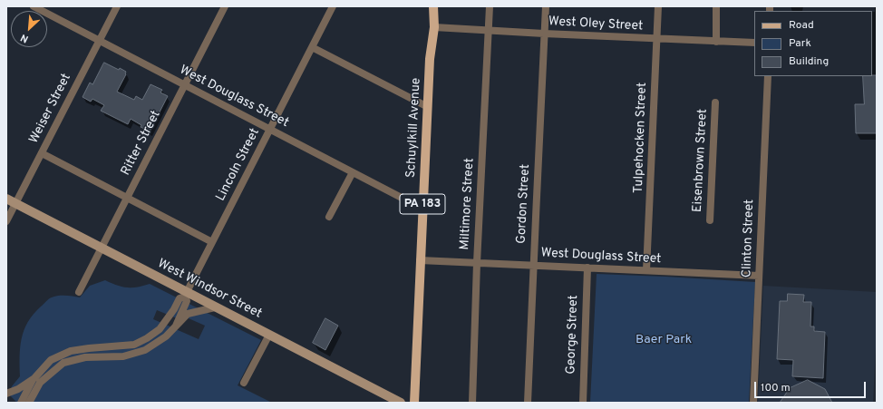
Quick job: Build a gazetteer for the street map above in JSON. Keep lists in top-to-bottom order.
{
  "streets": {
    "main road": ["Schuylkill Avenue", "PA 183", "West Windsor Street"],
    "street": [
      "West Oley Street",
      "West Douglass Street",
      "Weiser Street",
      "Tulpehocken Street",
      "Ritter Street",
      "Eisenbrown Street",
      "Lincoln Street",
      "Miltimore Street",
      "Gordon Street",
      "Clinton Street",
      "George Street"
    ]
  },
  "crossings": [
    ["West Oley Street", "Schuylkill Avenue"],
    ["West Oley Street", "Tulpehocken Street"],
    ["West Oley Street", "Miltimore Street"],
    ["West Oley Street", "Gordon Street"],
    ["West Douglass Street", "Weiser Street"],
    ["West Douglass Street", "Schuylkill Avenue"],
    ["West Douglass Street", "Tulpehocken Street"],
    ["West Douglass Street", "Ritter Street"],
    ["West Douglass Street", "Lincoln Street"],
    ["West Douglass Street", "Miltimore Street"],
    ["West Douglass Street", "Gordon Street"],
    ["West Douglass Street", "Clinton Street"],
    ["West Douglass Street", "George Street"],
    ["Weiser Street", "West Windsor Street"],
    ["Ritter Street", "West Windsor Street"],
    ["Lincoln Street", "West Windsor Street"]
  ],
  "parks": ["Baer Park"],
  "legend": ["Road", "Park", "Building"],
  "scale_bar": "100 m",
  "north": "bottom left"
}
